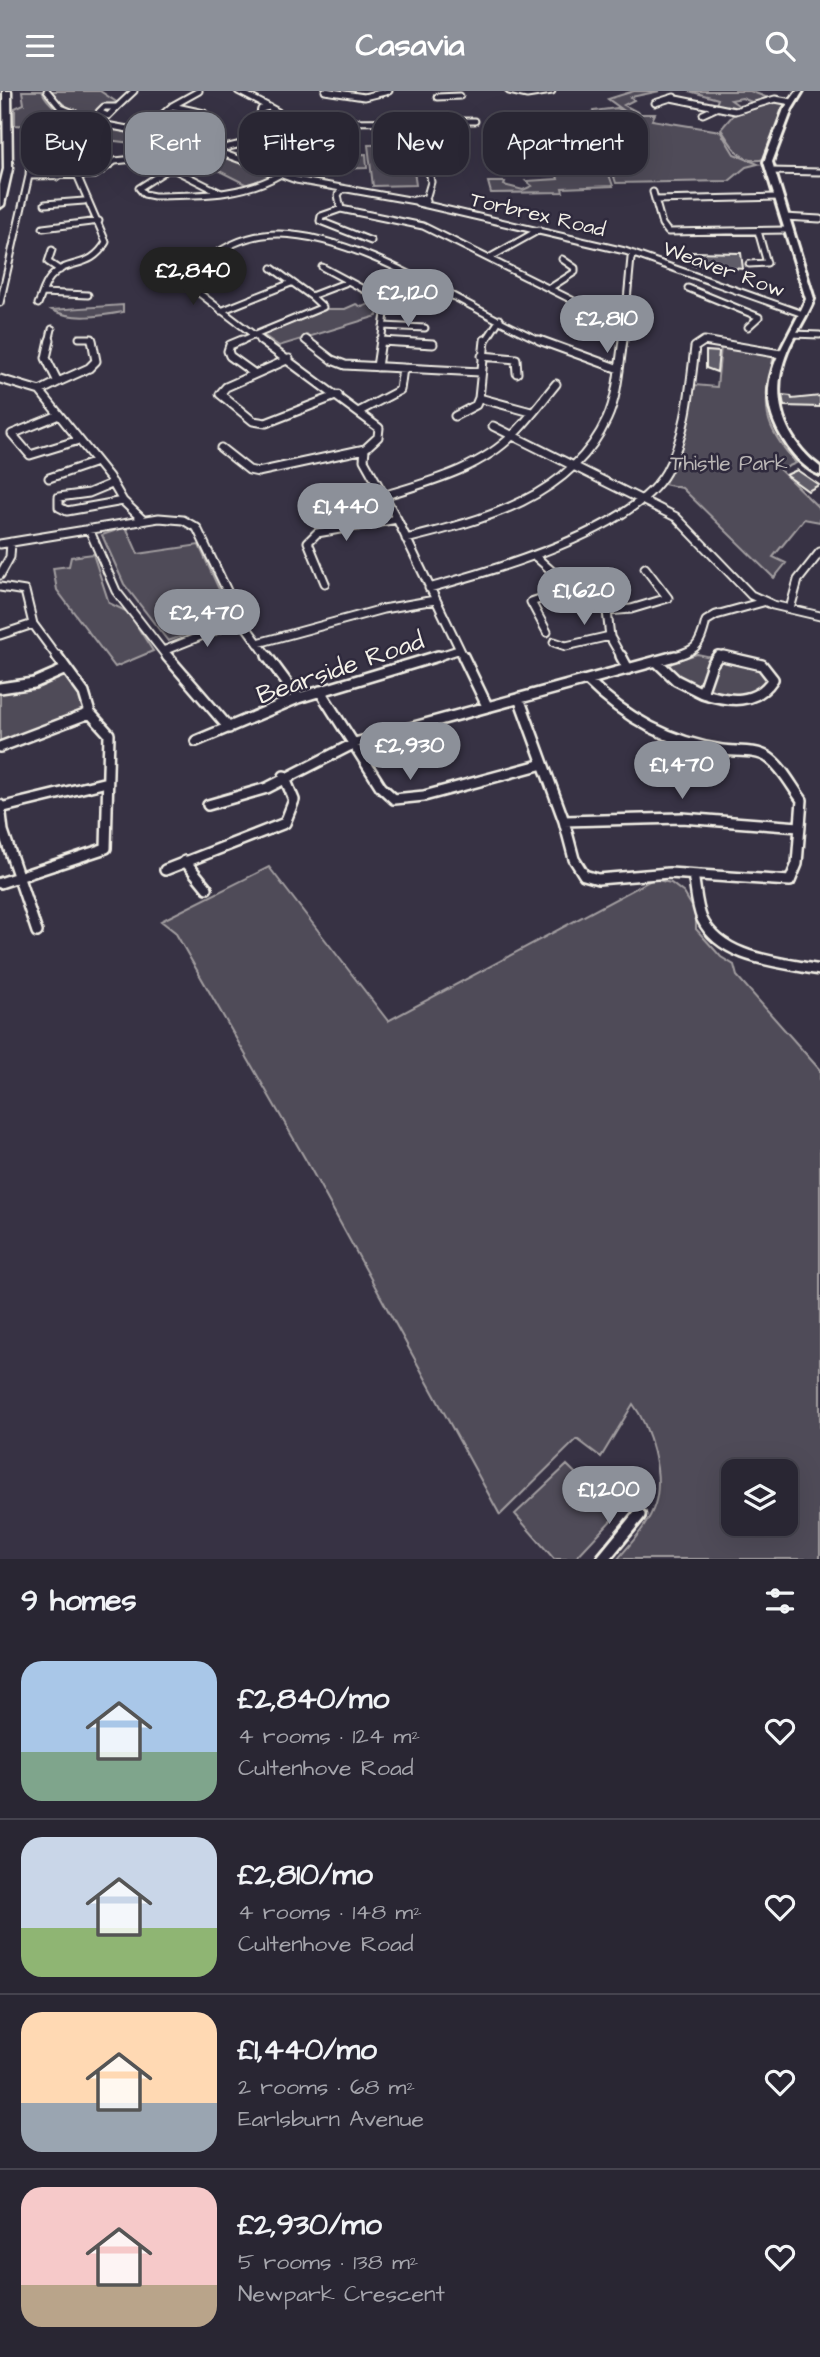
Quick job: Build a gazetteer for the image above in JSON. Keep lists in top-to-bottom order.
{
  "streets": {
    "street": ["Torbrex Road", "Weaver Row", "Bearside Road"]
  },
  "crossings": [
    ["Torbrex Road", "Weaver Row"]
  ],
  "parks": ["Thistle Park"],
  "page": {
    "header": "Casavia",
    "chip": [
      "Buy",
      "Rent",
      "Filters",
      "New",
      "Apartment"
    ],
    "price": [
      "£2,840",
      "£2,120",
      "£2,810",
      "£1,440",
      "£1,620",
      "£2,470",
      "£2,930",
      "£1,470",
      "£1,200"
    ],
    "heading": "9 homes",
    "list": [
      {
        "name": "£2,840/mo",
        "note": "4 rooms · 124 m² · Cultenhove Road"
      },
      {
        "name": "£2,810/mo",
        "note": "4 rooms · 148 m² · Cultenhove Road"
      },
      {
        "name": "£1,440/mo",
        "note": "2 rooms · 68 m² · Earlsburn Avenue"
      },
      {
        "name": "£2,930/mo",
        "note": "5 rooms · 138 m² · Newpark Crescent"
      }
    ]
  }
}
